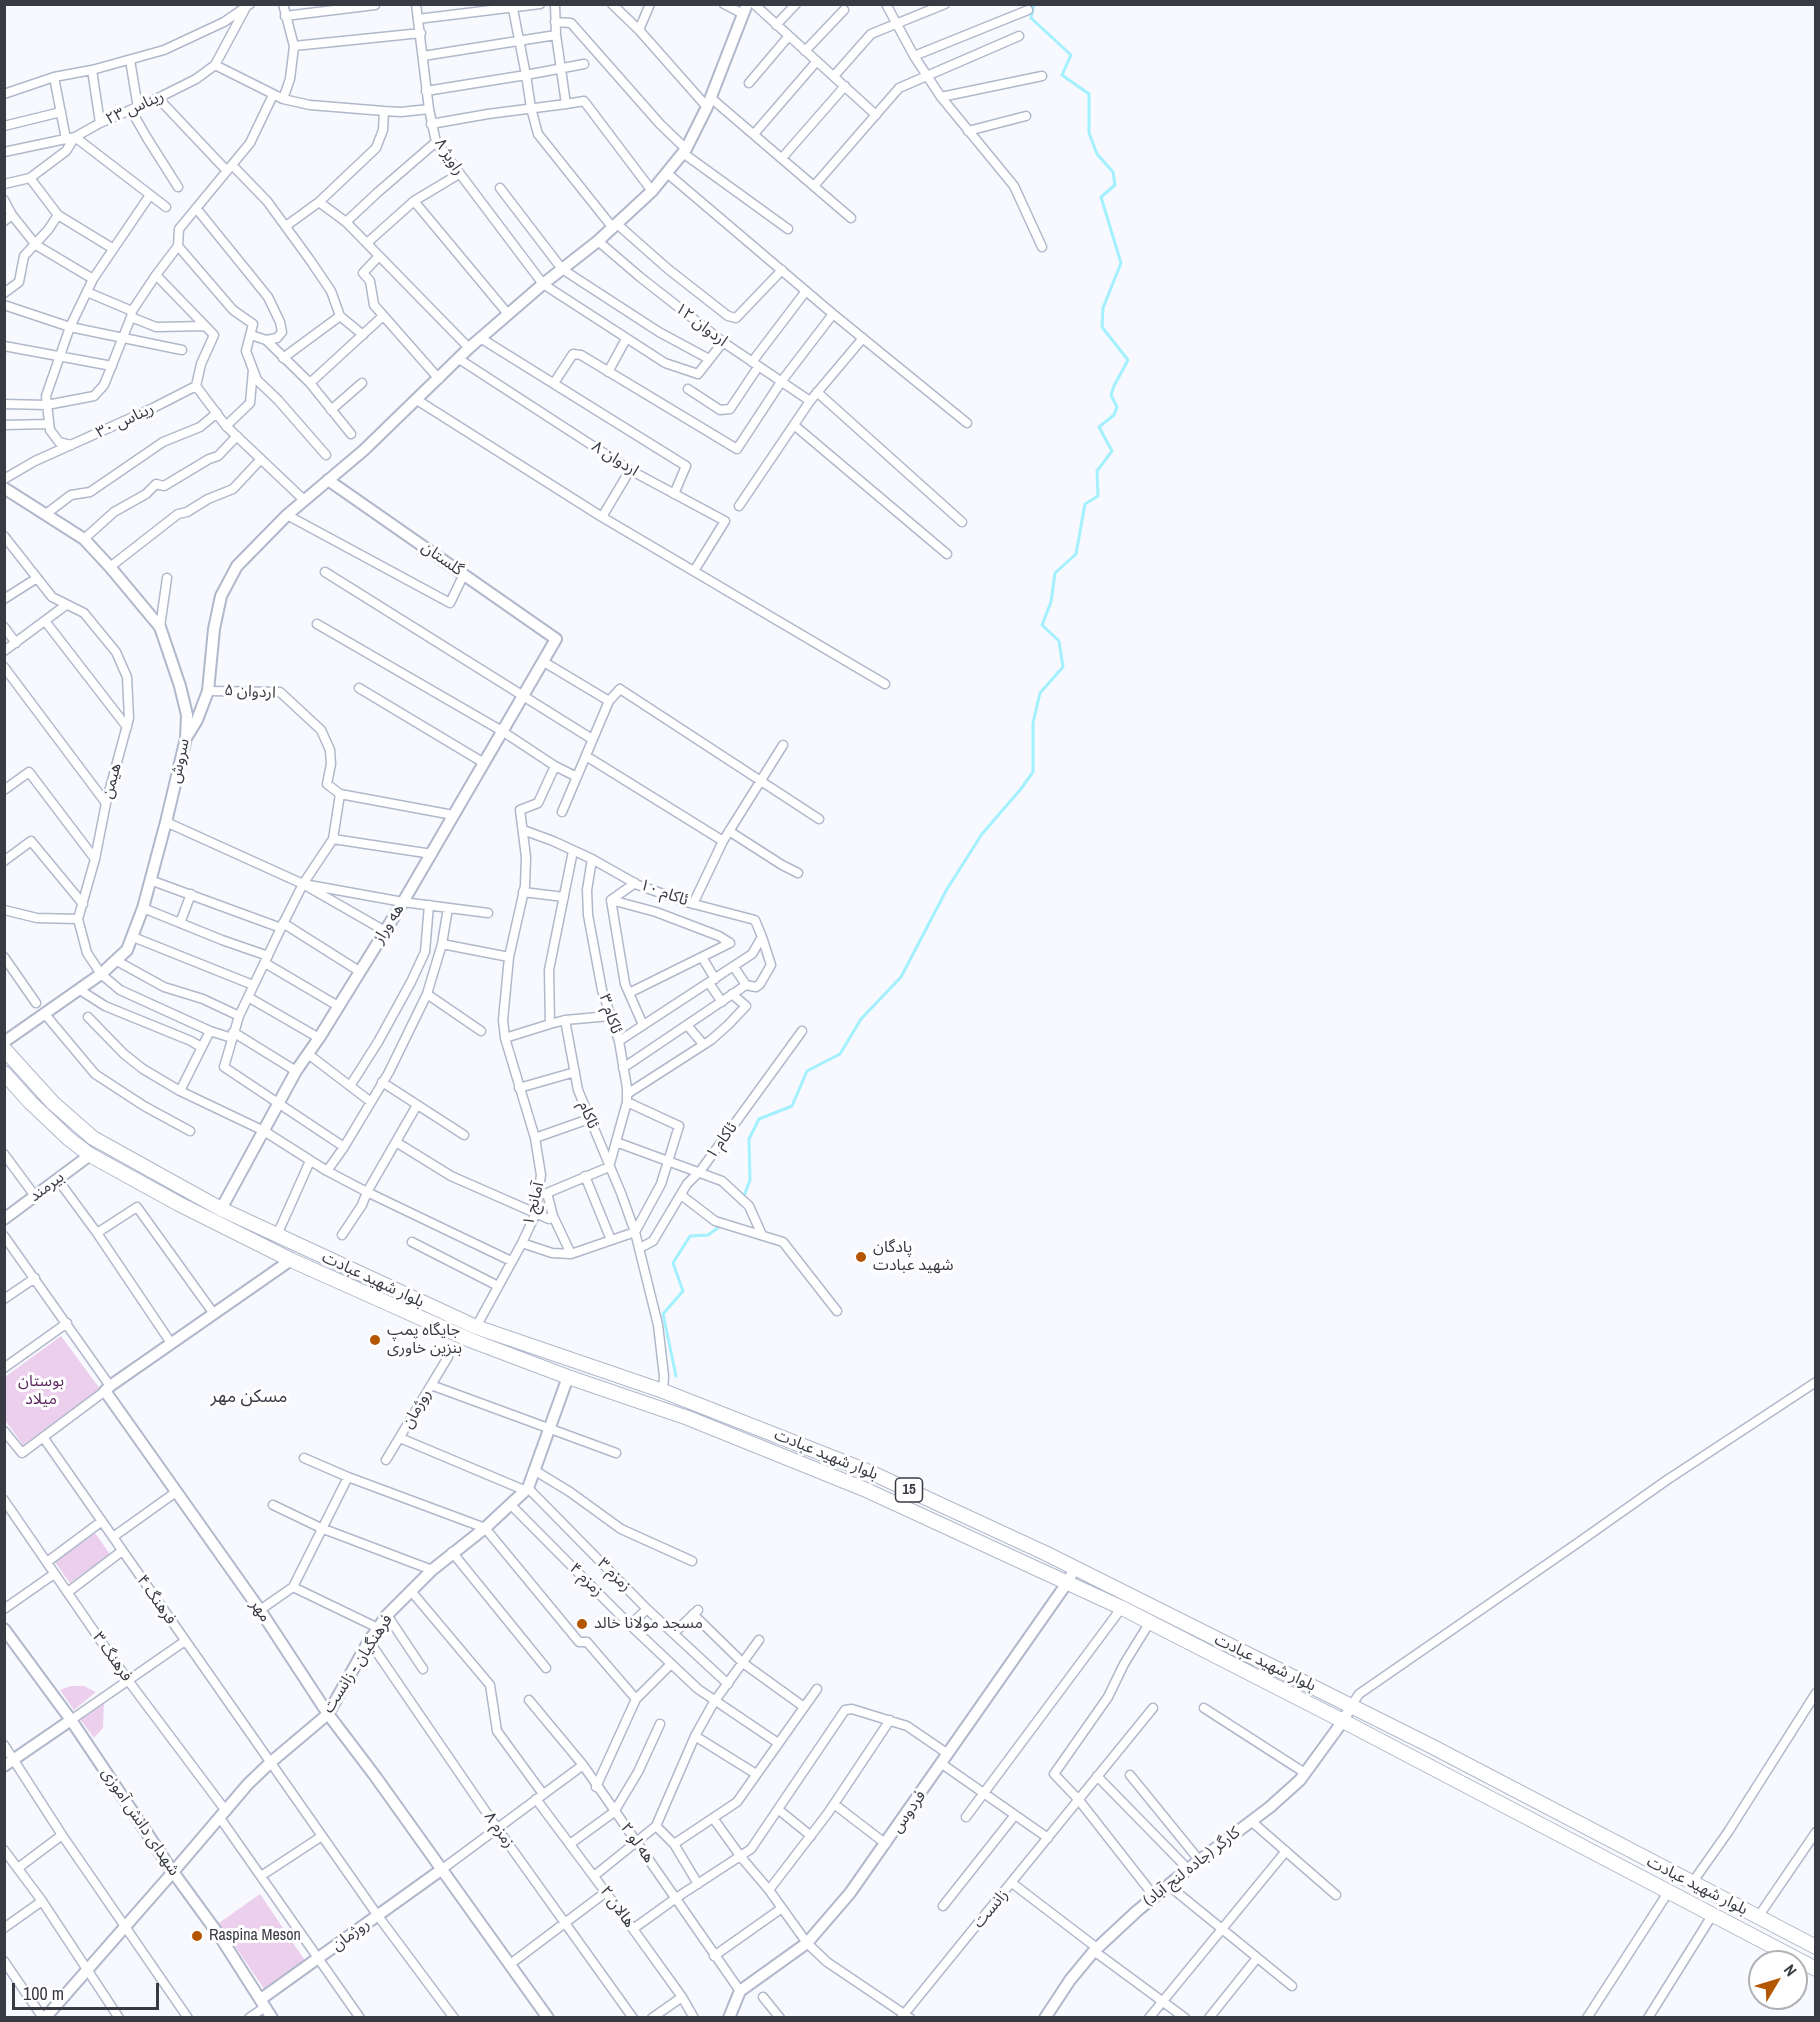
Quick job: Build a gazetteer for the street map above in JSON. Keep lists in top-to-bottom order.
{
  "streets": {
    "main road": ["بلوار شهید عبادت", "15"],
    "street": [
      "ریناس ۲۳",
      "راویژ ۸",
      "اردوان ۱۲",
      "ریناس ۳۰",
      "اردوان ۸",
      "گلستان",
      "اردوان ۵",
      "سروش",
      "هیمن",
      "ئاکام ۱۰",
      "هه وراز",
      "ئاکام ۳",
      "ئاکام",
      "ئاکام ۱",
      "بیرمند",
      "آمانج ۱",
      "روژمان",
      "زمزم ۳",
      "زمزم ۴",
      "فرهنگ ۴",
      "مهر",
      "فرهنگ ۳",
      "فرهنگیان - زانست",
      "فردوس",
      "شهدای دانش آموزی",
      "زمزم ۸",
      "هه لو ۲",
      "کارگر (جاده لنج آباد)",
      "هالان ۲",
      "زانست"
    ]
  },
  "crossings": [
    ["گلستان", "هه وراز"],
    ["سروش", "هیمن"],
    ["ئاکام ۱۰", "ئاکام ۳"],
    ["ئاکام ۱۰", "آمانج ۱"],
    ["هه وراز", "بلوار شهید عبادت"],
    ["ئاکام ۳", "ئاکام"],
    ["ئاکام", "ئاکام ۱"],
    ["ئاکام", "بلوار شهید عبادت"],
    ["بیرمند", "بلوار شهید عبادت"],
    ["آمانج ۱", "بلوار شهید عبادت"],
    ["بلوار شهید عبادت", "فرهنگیان - زانست"],
    ["بلوار شهید عبادت", "فردوس"],
    ["بلوار شهید عبادت", "کارگر (جاده لنج آباد)"],
    ["روژمان", "فرهنگ ۴"],
    ["روژمان", "مهر"],
    ["روژمان", "فرهنگ ۳"],
    ["روژمان", "شهدای دانش آموزی"],
    ["زمزم ۳", "فرهنگیان - زانست"],
    ["زمزم ۴", "فرهنگیان - زانست"],
    ["فرهنگ ۴", "فرهنگیان - زانست"],
    ["مهر", "فرهنگیان - زانست"],
    ["فرهنگ ۳", "فرهنگیان - زانست"],
    ["فرهنگیان - زانست", "شهدای دانش آموزی"],
    ["فرهنگیان - زانست", "زمزم ۸"],
    ["فرهنگیان - زانست", "هالان ۲"],
    ["فردوس", "هه لو ۲"]
  ],
  "districts": ["مسکن مهر"],
  "parks": ["بوستان میلاد"],
  "places": [
    "پادگان شهید عبادت",
    "جایگاه پمپ بنزین خاوری",
    "مسجد مولانا خالد",
    "Raspina Meson"
  ],
  "scale_bar": "100 m",
  "north": "top right"
}
